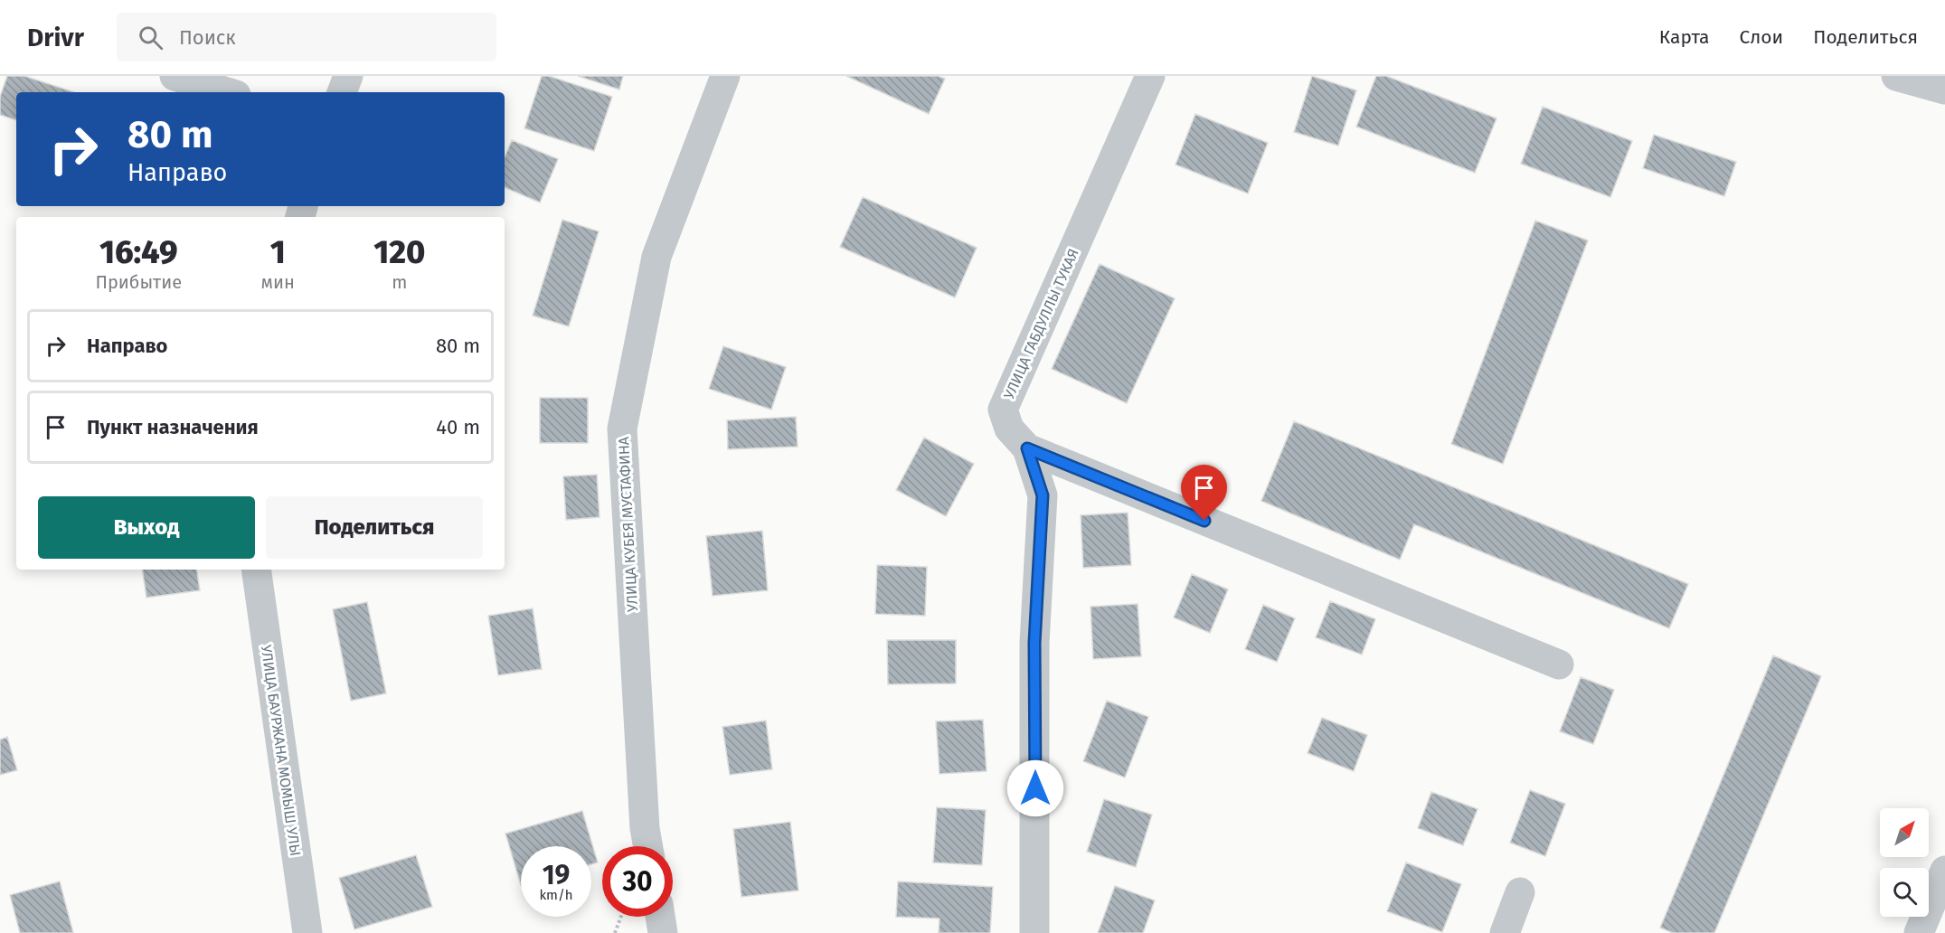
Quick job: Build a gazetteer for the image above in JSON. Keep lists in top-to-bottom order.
{
  "streets": {
    "street": ["УЛИЦА ГАБДУЛЛЫ ТУКАЯ", "УЛИЦА КУБЕЯ МУСТАФИНА", "УЛИЦА БАУРЖАНА МОМЫШ УЛЫ"]
  },
  "north": "top right",
  "page": {
    "header": "Drivr",
    "search": "Поиск",
    "nav": ["Карта", "Слои", "Поделиться"],
    "turn": ["80 m", "Направо"],
    "eta": [
      "16:49",
      "Прибытие",
      "1",
      "мин",
      "120",
      "m"
    ],
    "list": [
      {
        "name": "Направо",
        "value": "80 m"
      },
      {
        "name": "Пункт назначения",
        "value": "40 m"
      }
    ],
    "buttons": ["Выход", "Поделиться"],
    "speed": "19 km/h",
    "limit": "30"
  }
}
